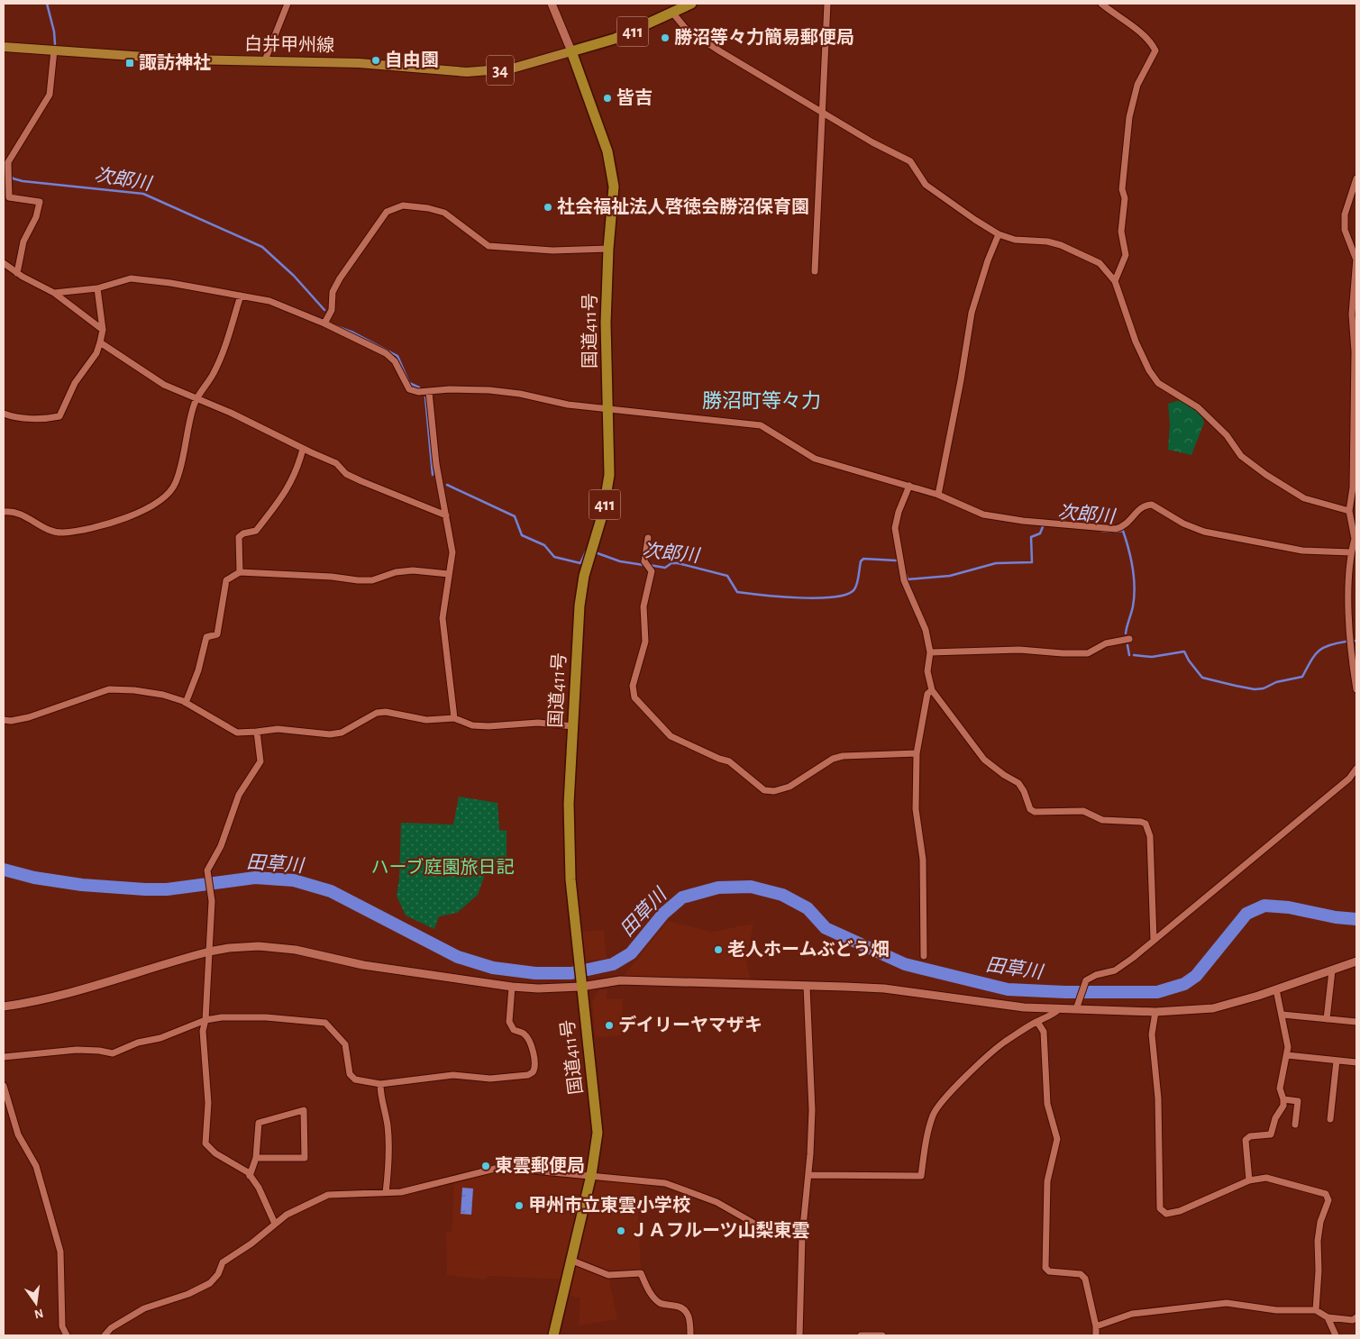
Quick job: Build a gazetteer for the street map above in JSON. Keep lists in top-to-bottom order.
{
  "streets": {
    "highway": ["411", "国道411号"],
    "main road": ["白井甲州線", "34"]
  },
  "crossings": [
    ["411", "白井甲州線"],
    ["411", "国道411号"],
    ["白井甲州線", "国道411号"]
  ],
  "districts": ["勝沼町等々力"],
  "water": ["次郎川", "田草川"],
  "parks": ["ハーブ庭園旅日記"],
  "places": {
    "other": [
      "勝沼等々力簡易郵便局",
      "自由園",
      "皆吉",
      "社会福祉法人啓徳会勝沼保育園",
      "老人ホームぶどう畑",
      "デイリーヤマザキ",
      "東雲郵便局",
      "甲州市立東雲小学校",
      "ＪＡフルーツ山梨東雲"
    ],
    "transit": ["諏訪神社"]
  },
  "north": "bottom"
}
